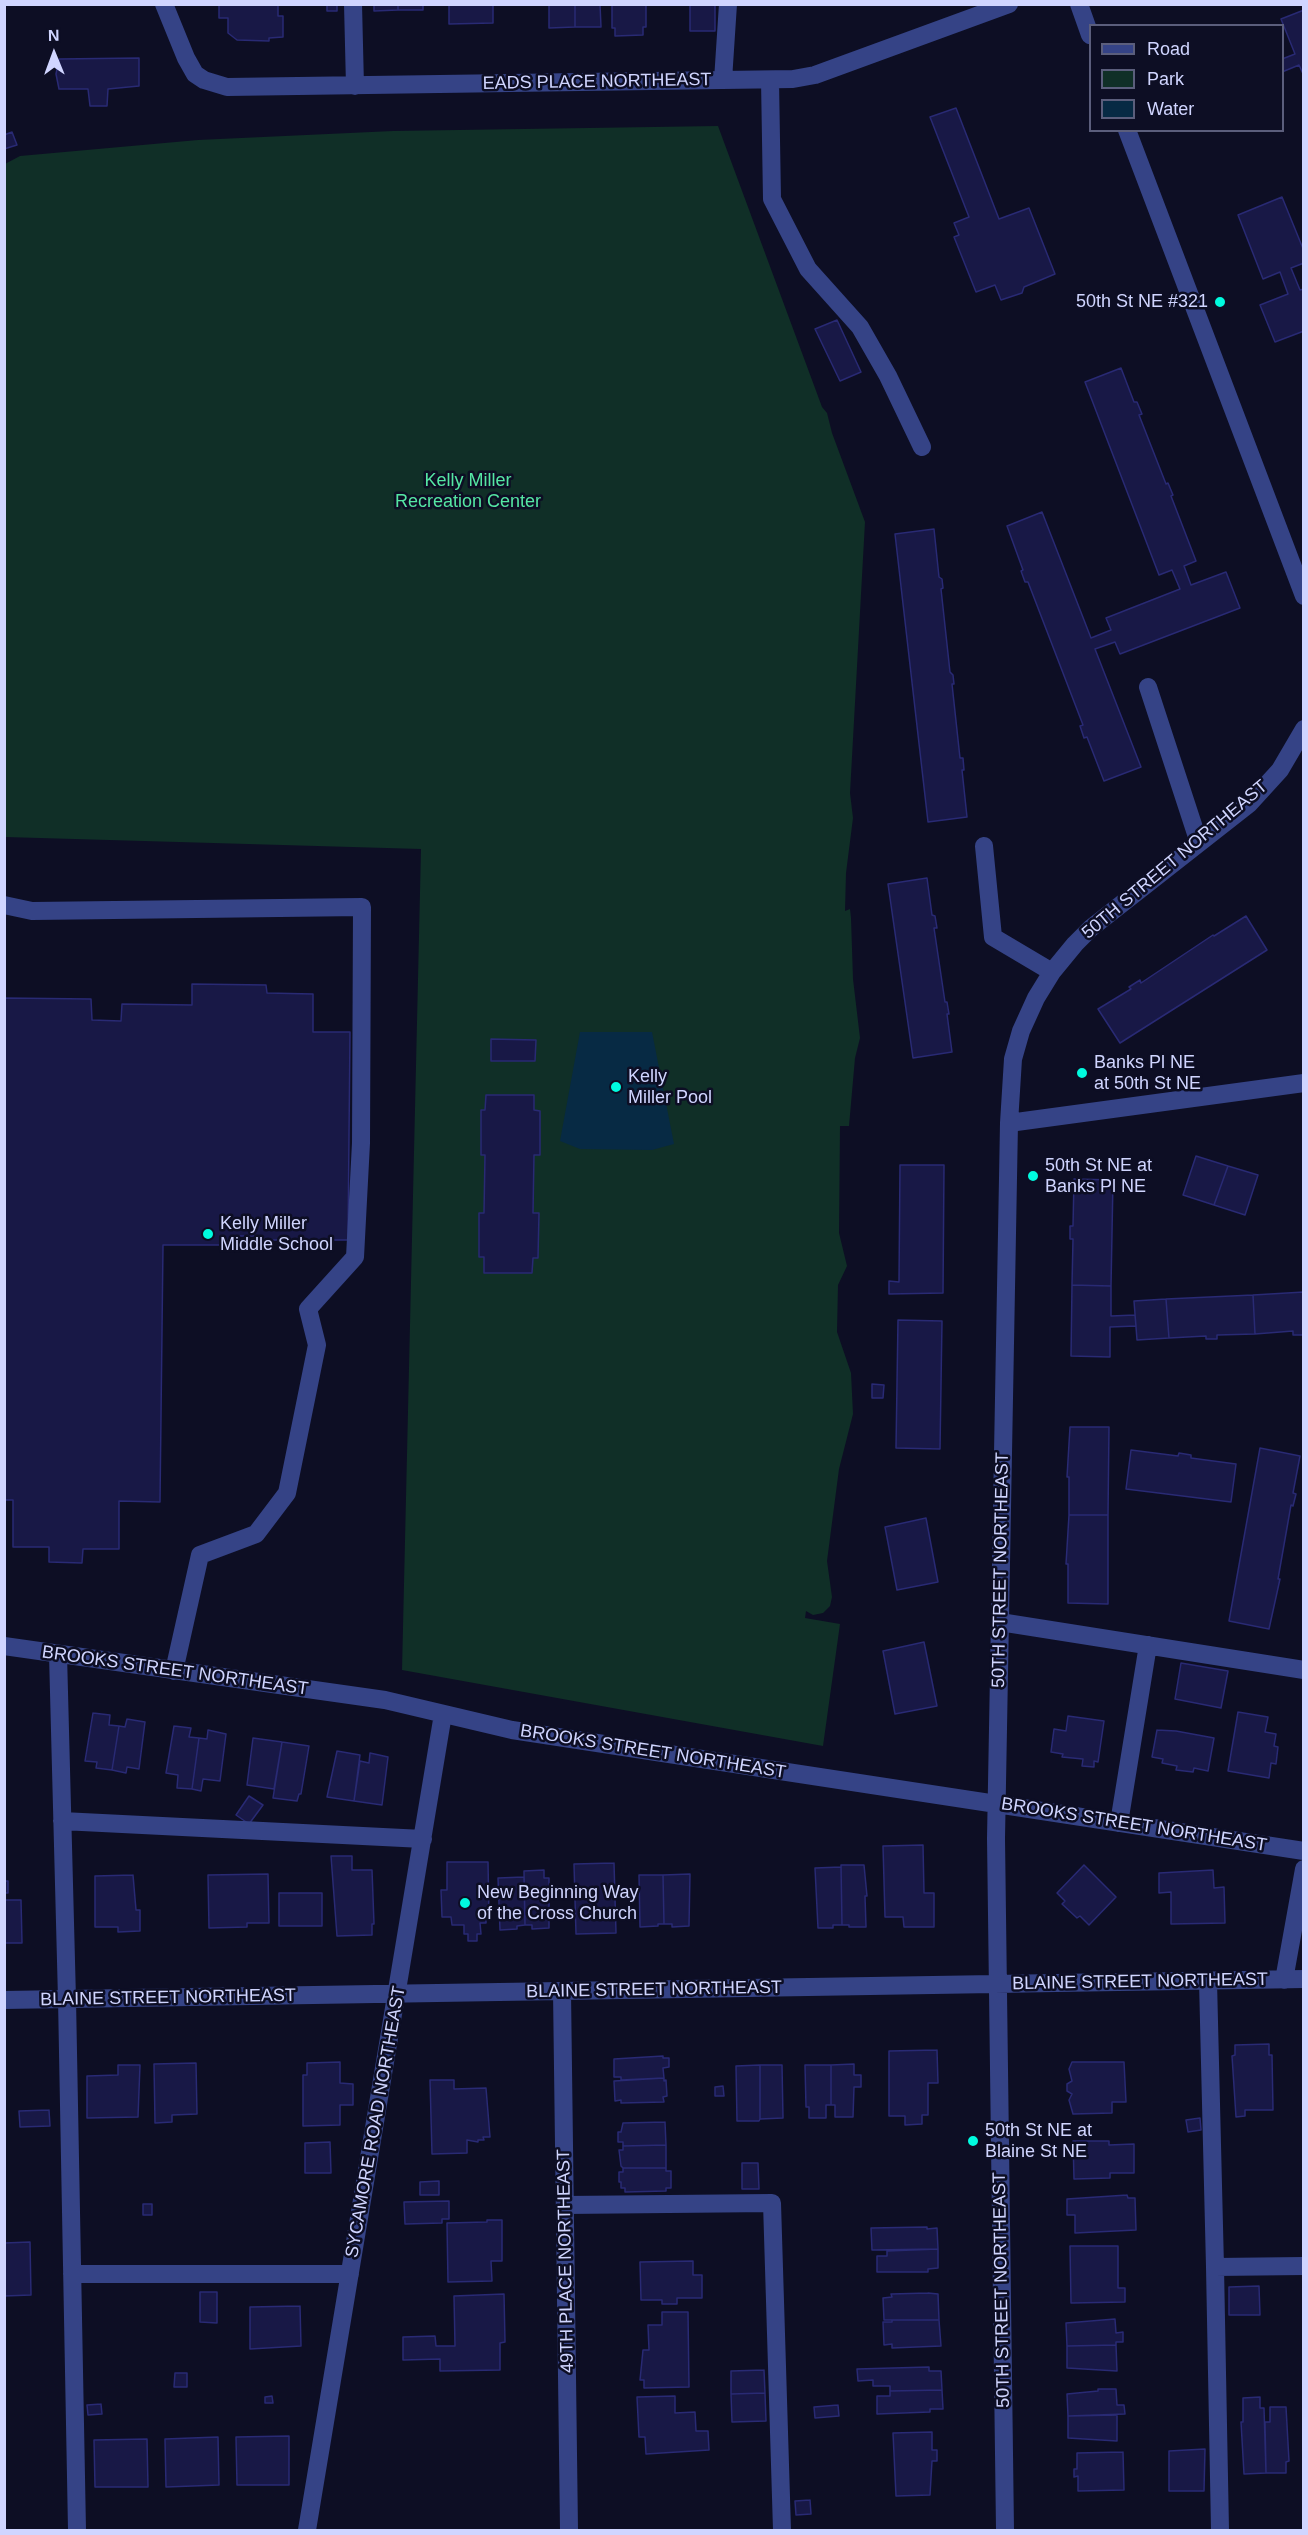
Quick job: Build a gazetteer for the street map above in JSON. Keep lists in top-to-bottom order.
{
  "streets": {
    "street": [
      "EADS PLACE NORTHEAST",
      "50TH STREET NORTHEAST",
      "BROOKS STREET NORTHEAST",
      "BLAINE STREET NORTHEAST",
      "SYCAMORE ROAD NORTHEAST",
      "49TH PLACE NORTHEAST"
    ]
  },
  "crossings": [
    ["50TH STREET NORTHEAST", "BROOKS STREET NORTHEAST"],
    ["50TH STREET NORTHEAST", "BLAINE STREET NORTHEAST"],
    ["BROOKS STREET NORTHEAST", "SYCAMORE ROAD NORTHEAST"],
    ["BLAINE STREET NORTHEAST", "SYCAMORE ROAD NORTHEAST"],
    ["BLAINE STREET NORTHEAST", "49TH PLACE NORTHEAST"]
  ],
  "parks": ["Kelly Miller Recreation Center"],
  "places": [
    "50th St NE #321",
    "Banks Pl NE at 50th St NE",
    "Kelly Miller Pool",
    "50th St NE at Banks Pl NE",
    "Kelly Miller Middle School",
    "New Beginning Way of the Cross Church",
    "50th St NE at Blaine St NE"
  ],
  "legend": ["Road", "Park", "Water"],
  "north": "top"
}
